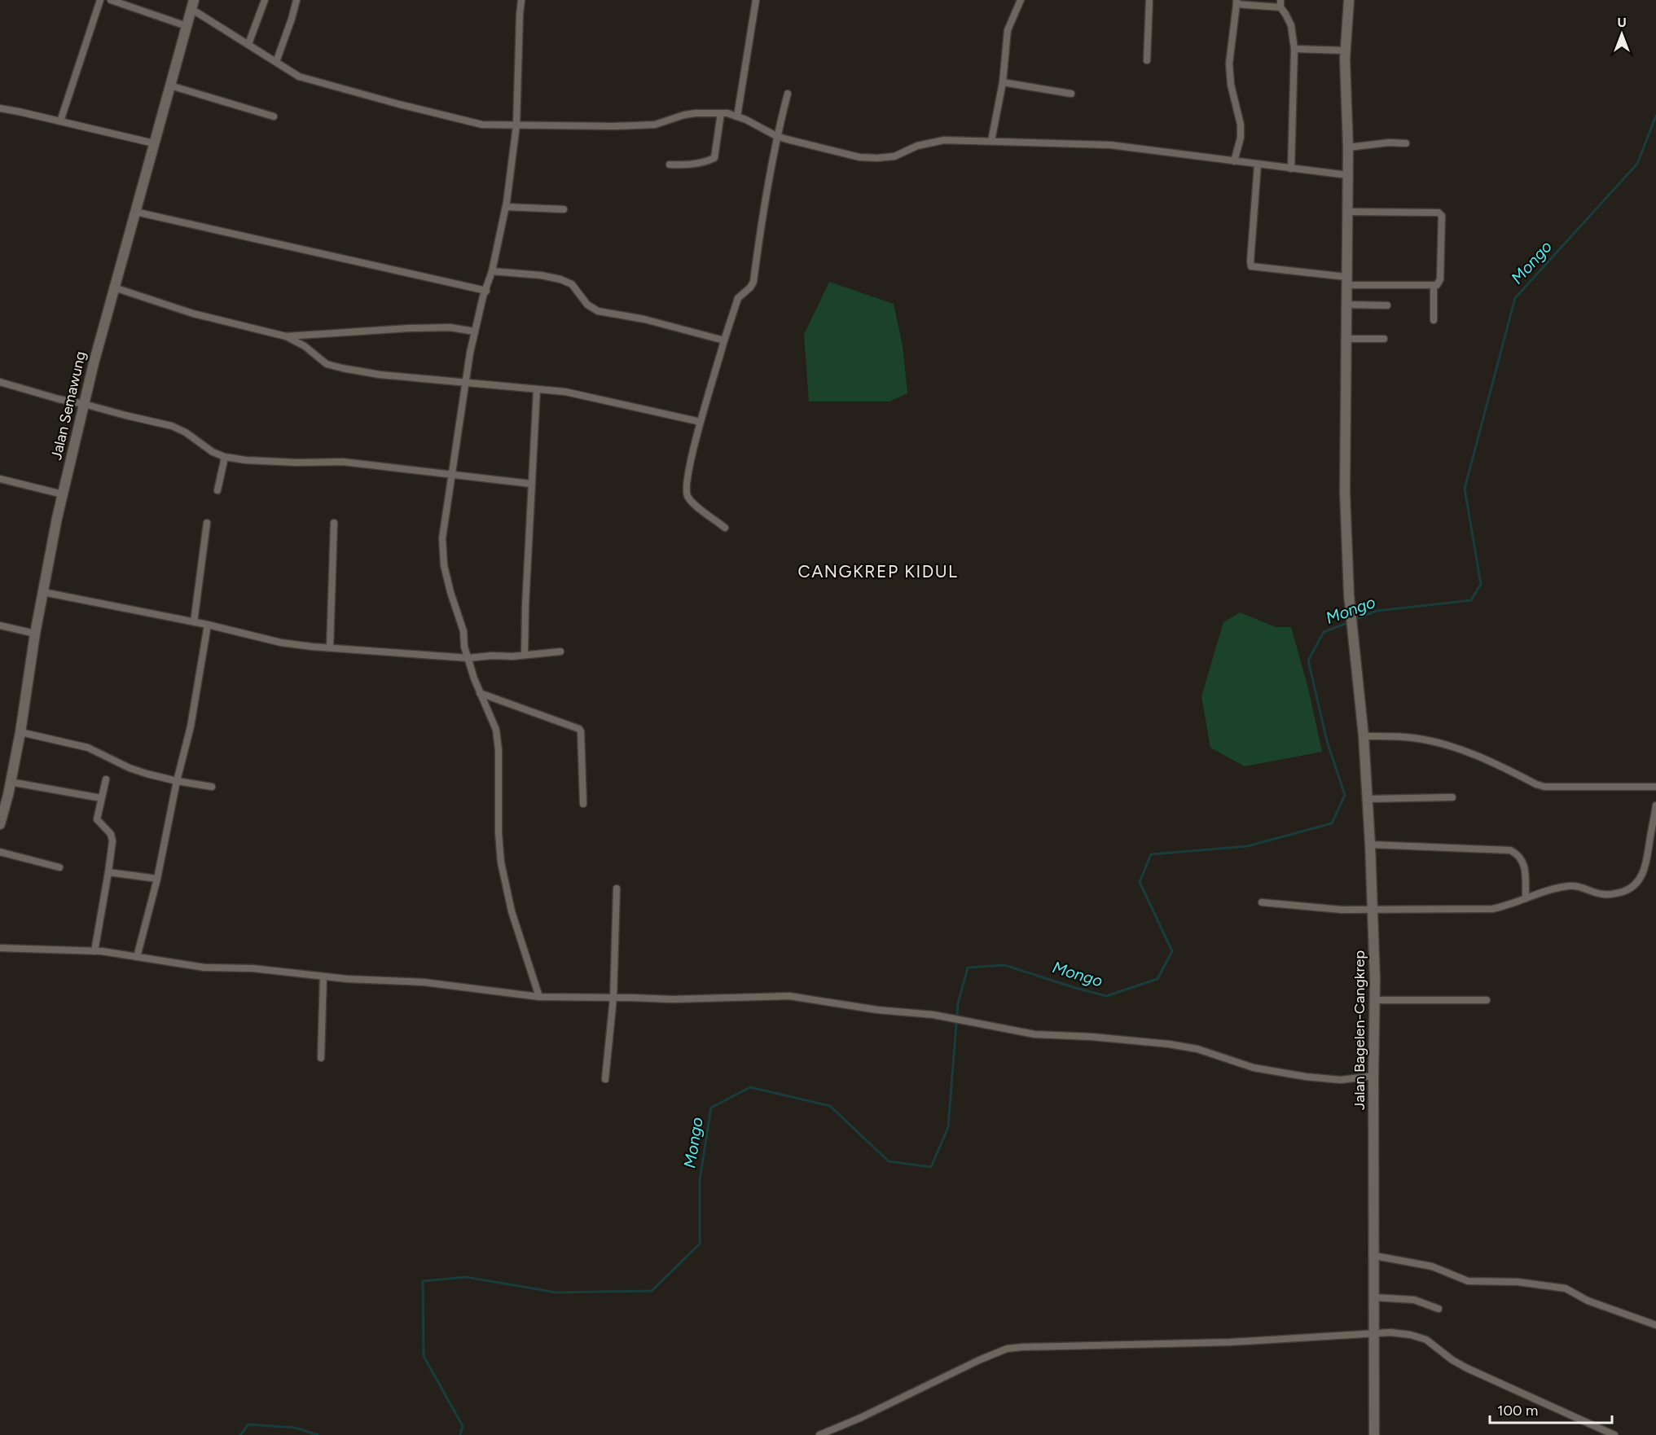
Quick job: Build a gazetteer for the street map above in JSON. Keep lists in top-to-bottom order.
{
  "streets": {
    "main road": ["Jalan Semawung", "Jalan Bagelen-Cangkrep"]
  },
  "districts": ["CANGKREP KIDUL"],
  "water": ["Mongo"],
  "scale_bar": "100 m",
  "north": "top"
}
